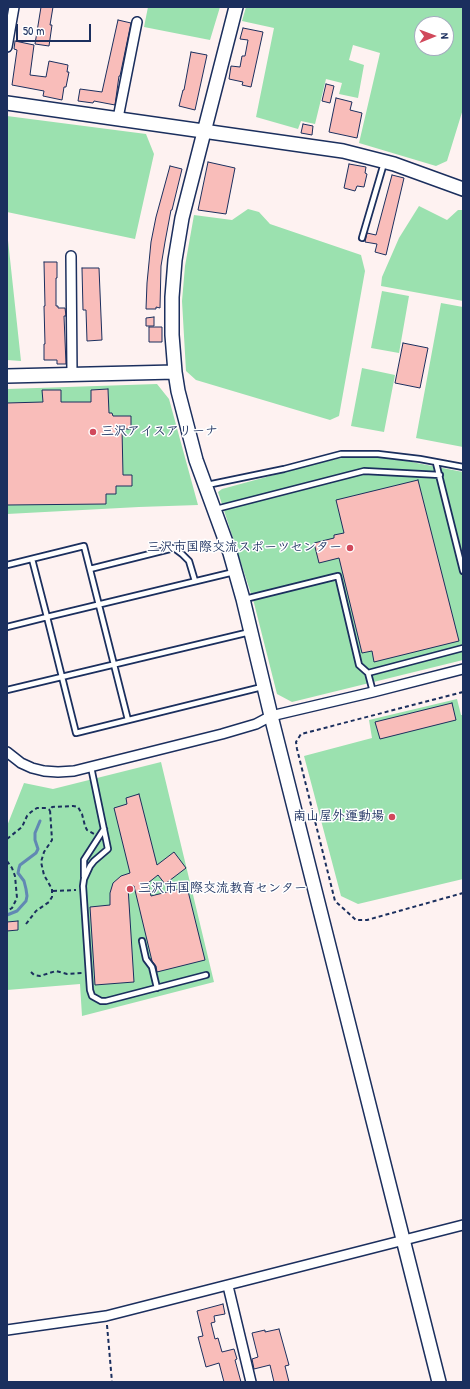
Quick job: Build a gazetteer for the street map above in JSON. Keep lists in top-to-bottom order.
{
  "places": [
    "三沢アイスアリーナ",
    "三沢市国際交流スポーツセンター",
    "南山屋外運動場",
    "三沢市国際交流教育センター"
  ],
  "scale_bar": "50 m",
  "north": "right"
}
